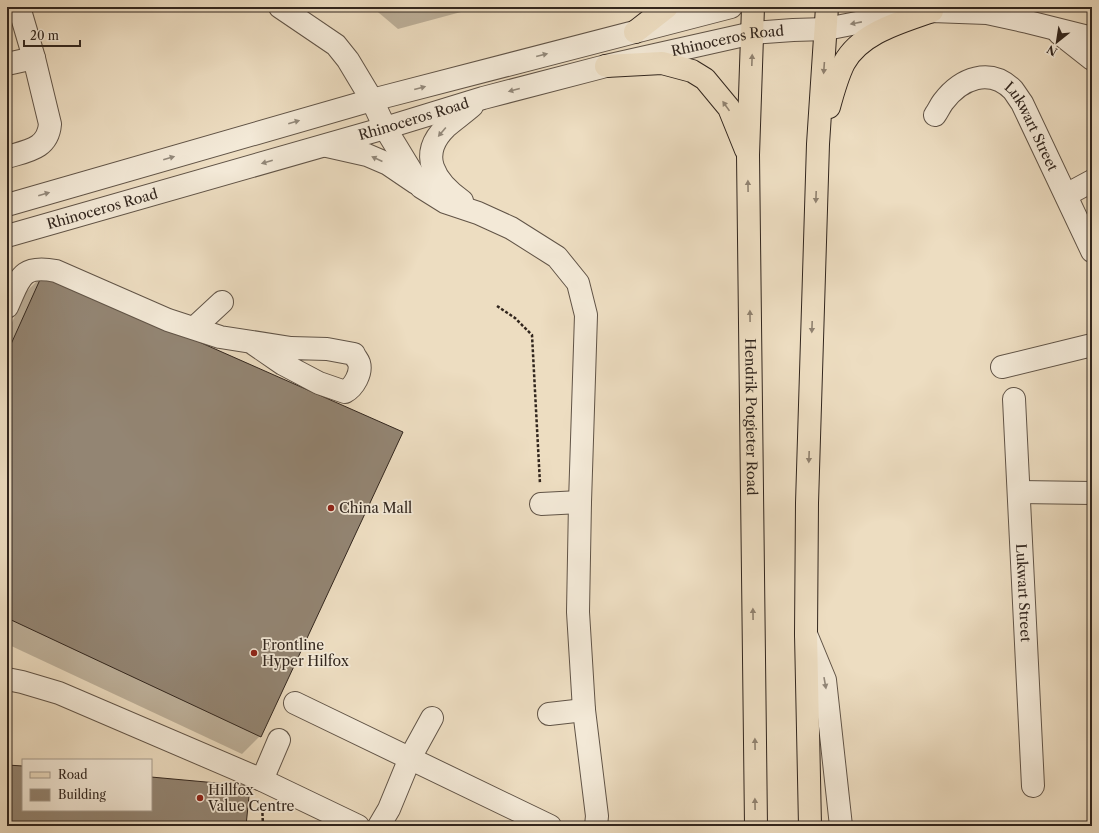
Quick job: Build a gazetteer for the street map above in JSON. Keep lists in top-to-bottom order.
{
  "streets": {
    "main road": ["Hendrik Potgieter Road"],
    "street": ["Rhinoceros Road", "Lukwart Street"]
  },
  "crossings": [
    ["Rhinoceros Road", "Hendrik Potgieter Road"]
  ],
  "places": ["China Mall", "Frontline Hyper Hilfox", "Hillfox Value Centre"],
  "legend": ["Road", "Building"],
  "scale_bar": "20 m",
  "north": "bottom left"
}
